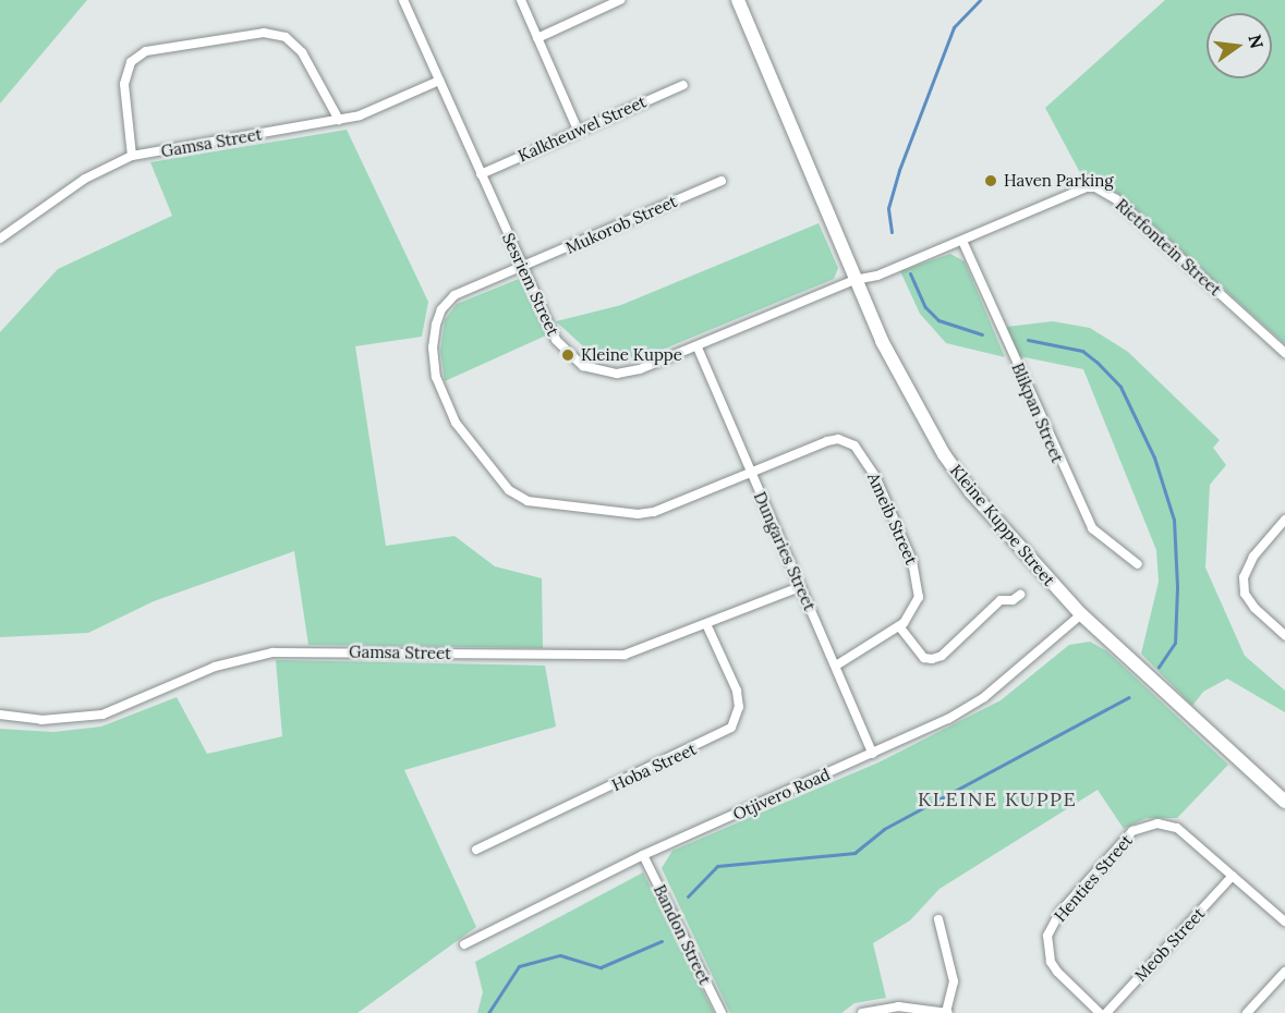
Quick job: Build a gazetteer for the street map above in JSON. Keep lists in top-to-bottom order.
{
  "streets": {
    "street": [
      "Kalkheuwel Street",
      "Gamsa Street",
      "Mukorob Street",
      "Rietfontein Street",
      "Sesriem Street",
      "Blikpan Street",
      "Ameib Street",
      "Kleine Kuppe Street",
      "Dungaries Street",
      "Hoba Street",
      "Otjivero Road",
      "Henties Street",
      "Bandon Street",
      "Meob Street"
    ]
  },
  "crossings": [
    ["Kalkheuwel Street", "Sesriem Street"],
    ["Gamsa Street", "Sesriem Street"],
    ["Gamsa Street", "Dungaries Street"],
    ["Gamsa Street", "Hoba Street"],
    ["Mukorob Street", "Sesriem Street"],
    ["Mukorob Street", "Ameib Street"],
    ["Mukorob Street", "Dungaries Street"],
    ["Rietfontein Street", "Sesriem Street"],
    ["Rietfontein Street", "Blikpan Street"],
    ["Rietfontein Street", "Kleine Kuppe Street"],
    ["Sesriem Street", "Kleine Kuppe Street"],
    ["Sesriem Street", "Dungaries Street"],
    ["Ameib Street", "Dungaries Street"],
    ["Kleine Kuppe Street", "Otjivero Road"],
    ["Dungaries Street", "Otjivero Road"],
    ["Otjivero Road", "Bandon Street"],
    ["Henties Street", "Meob Street"]
  ],
  "districts": ["KLEINE KUPPE"],
  "places": ["Haven Parking", "Kleine Kuppe"],
  "north": "right"
}
